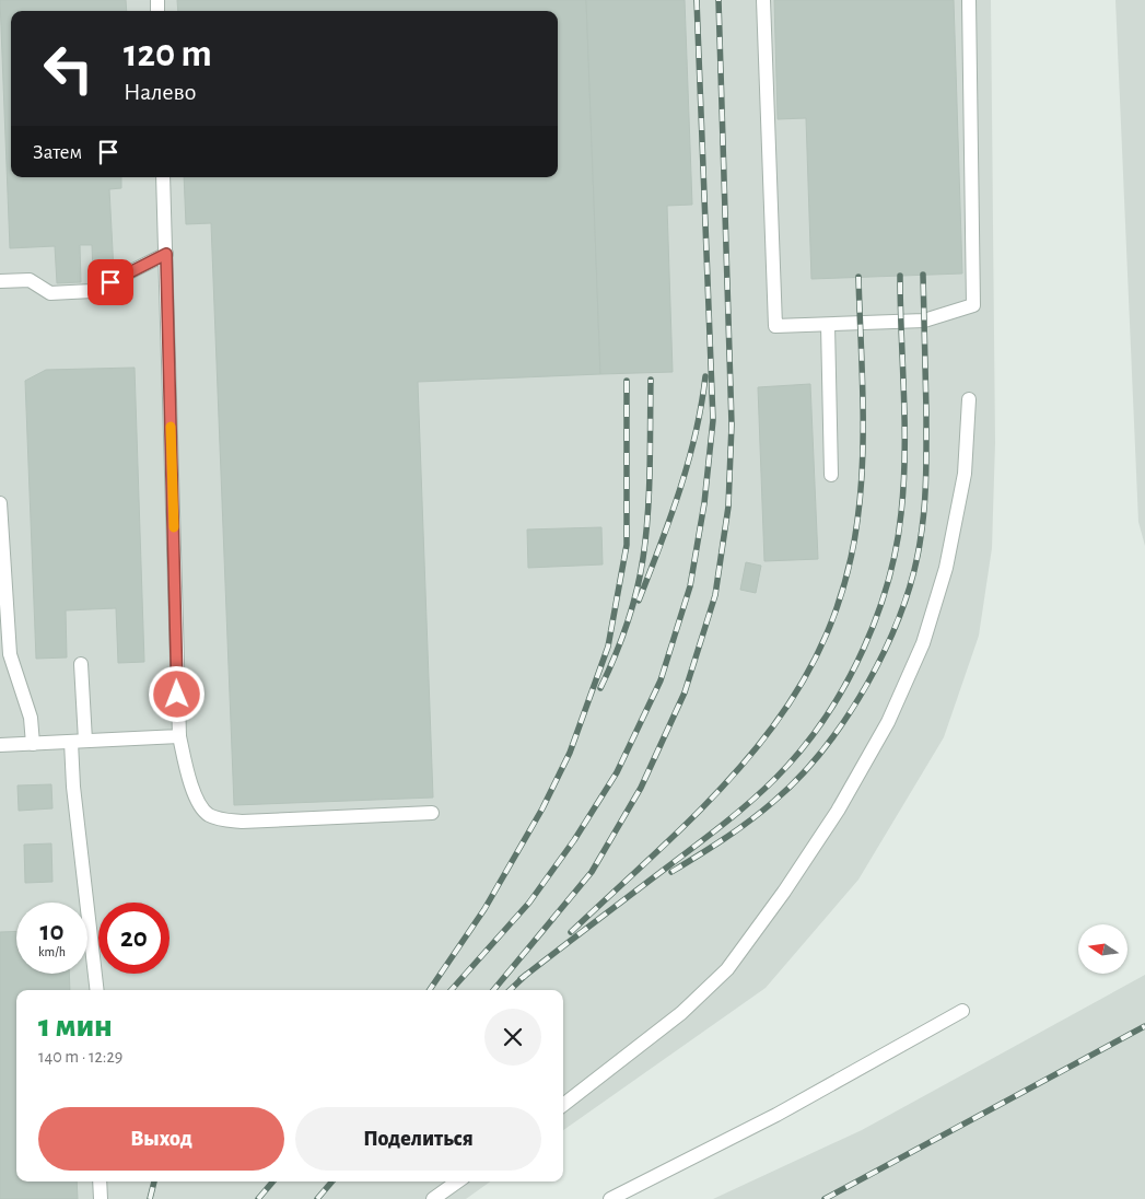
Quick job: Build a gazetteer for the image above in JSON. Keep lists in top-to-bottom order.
{
  "north": "left",
  "page": {
    "turn": ["120 m", "Налево"],
    "then": "Затем",
    "speed": "10 km/h",
    "limit": "20",
    "heading": ["1 мин", "140 m · 12:29"],
    "buttons": ["Выход", "Поделиться"]
  }
}
